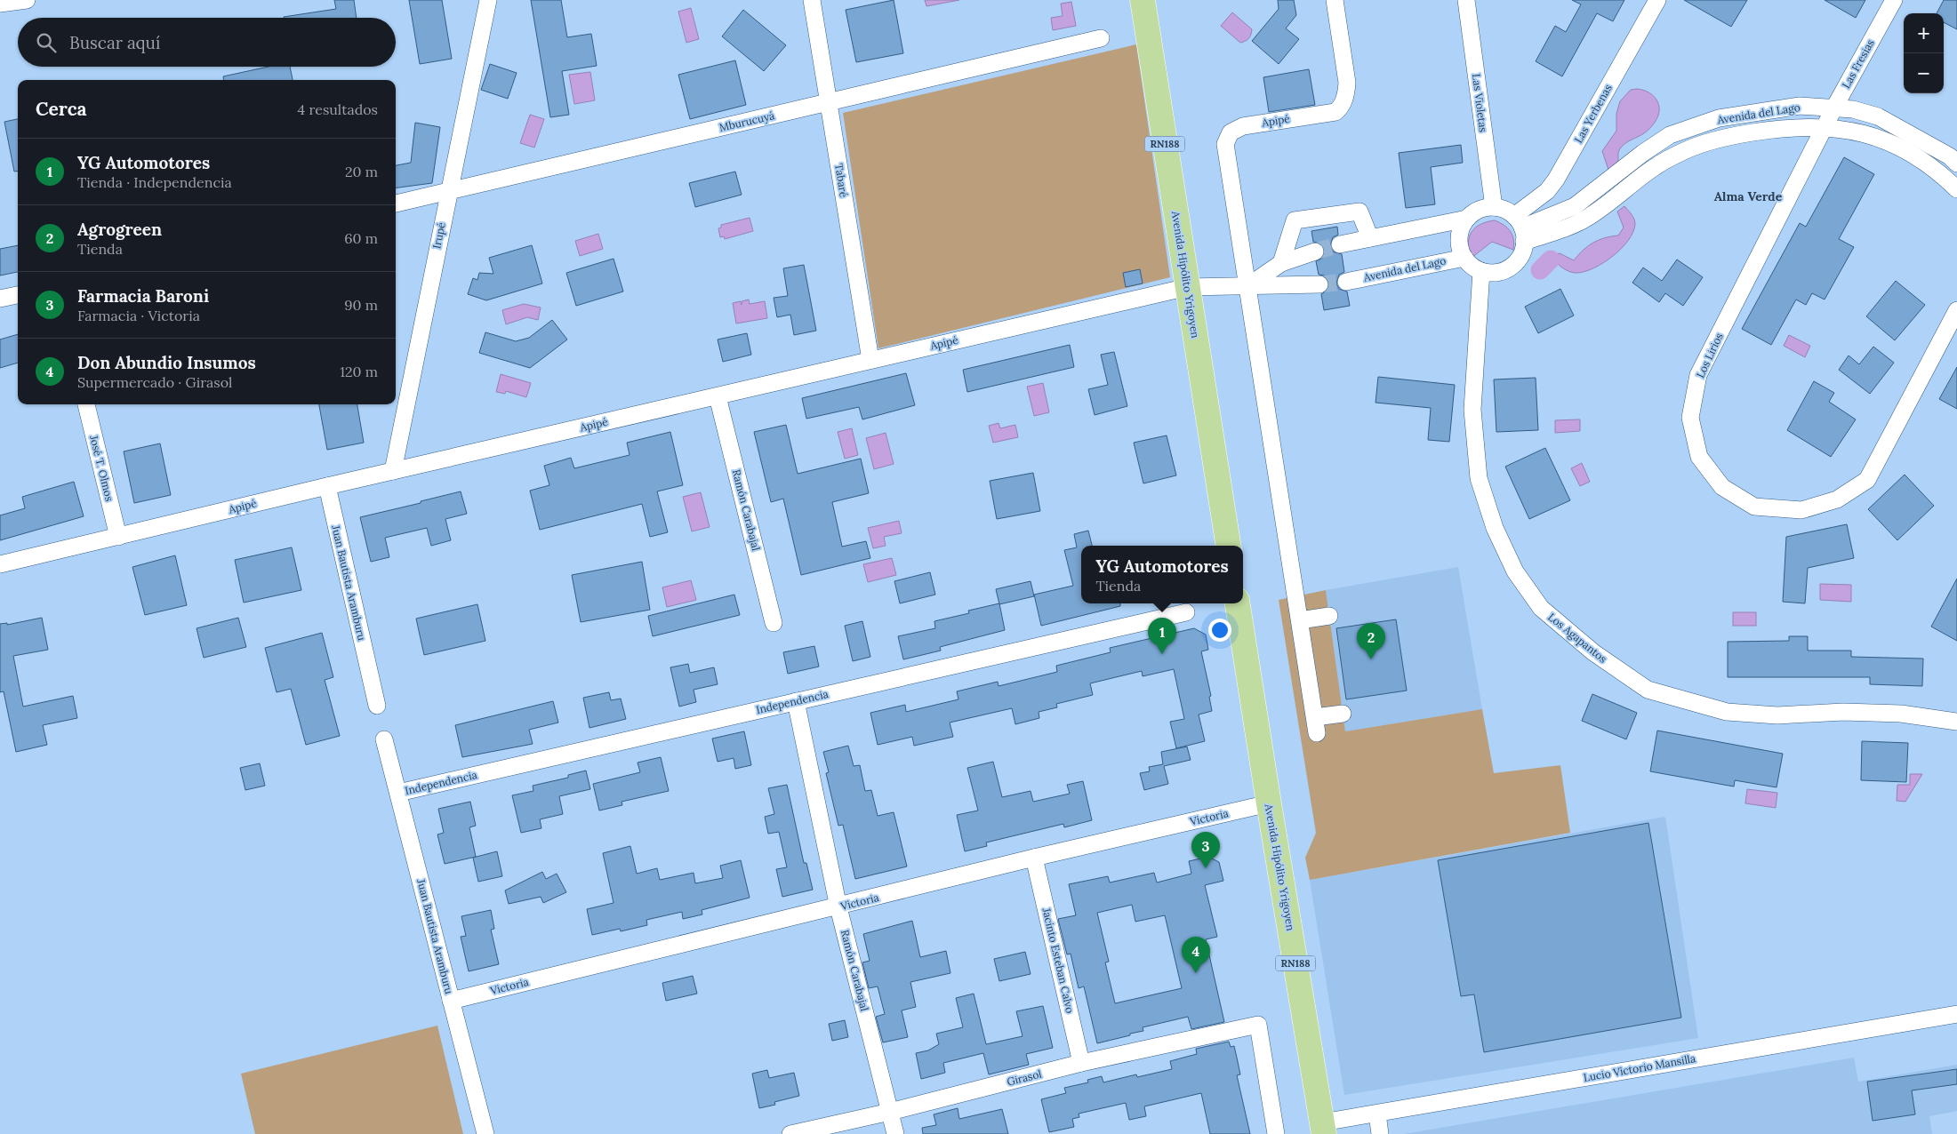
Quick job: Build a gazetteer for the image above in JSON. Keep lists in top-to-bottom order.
{
  "streets": {
    "main road": ["RN188", "Avenida Hipólito Yrigoyen"],
    "street": [
      "Las Fresias",
      "Las Violetas",
      "Las Yerbenas",
      "Avenida del Lago",
      "Apipé",
      "Mburucuyá",
      "Tabaré",
      "Irupé",
      "Los Lirios",
      "José T. Olmos",
      "Ramón Carabajal",
      "Juan Bautista Aramburu",
      "Los Agapantos",
      "Independencia",
      "Victoria",
      "Jacinto Esteban Calvo",
      "Lucio Victorio Mansilla",
      "Girasol"
    ]
  },
  "crossings": [
    ["Las Fresias", "Avenida del Lago"],
    ["Las Fresias", "Los Lirios"],
    ["Las Violetas", "Las Yerbenas"],
    ["Las Violetas", "Avenida del Lago"],
    ["Las Violetas", "Los Agapantos"],
    ["Las Yerbenas", "Avenida del Lago"],
    ["Las Yerbenas", "Los Agapantos"],
    ["Avenida del Lago", "Los Lirios"],
    ["Avenida del Lago", "Los Agapantos"],
    ["Apipé", "Tabaré"],
    ["Apipé", "Irupé"],
    ["Apipé", "Avenida Hipólito Yrigoyen"],
    ["Apipé", "José T. Olmos"],
    ["Apipé", "Ramón Carabajal"],
    ["Apipé", "Juan Bautista Aramburu"],
    ["Mburucuyá", "Tabaré"],
    ["Mburucuyá", "Irupé"],
    ["Avenida Hipólito Yrigoyen", "Victoria"],
    ["Avenida Hipólito Yrigoyen", "Lucio Victorio Mansilla"],
    ["Ramón Carabajal", "Independencia"],
    ["Ramón Carabajal", "Victoria"],
    ["Ramón Carabajal", "Girasol"],
    ["Juan Bautista Aramburu", "Independencia"],
    ["Juan Bautista Aramburu", "Victoria"],
    ["Victoria", "Jacinto Esteban Calvo"],
    ["Jacinto Esteban Calvo", "Girasol"]
  ],
  "districts": ["Alma Verde"],
  "page": {
    "map_buttons": ["+", "−"],
    "search": "Buscar aquí",
    "heading": ["Cerca", "4 resultados"],
    "list": [
      {
        "mark": "1",
        "name": "YG Automotores",
        "note": "Tienda · Independencia",
        "value": "20 m"
      },
      {
        "mark": "2",
        "name": "Agrogreen",
        "note": "Tienda",
        "value": "60 m"
      },
      {
        "mark": "3",
        "name": "Farmacia Baroni",
        "note": "Farmacia · Victoria",
        "value": "90 m"
      },
      {
        "mark": "4",
        "name": "Don Abundio Insumos",
        "note": "Supermercado · Girasol",
        "value": "120 m"
      }
    ],
    "popup": ["YG Automotores", "Tienda"],
    "pins": [
      "1",
      "2",
      "3",
      "4"
    ]
  }
}
